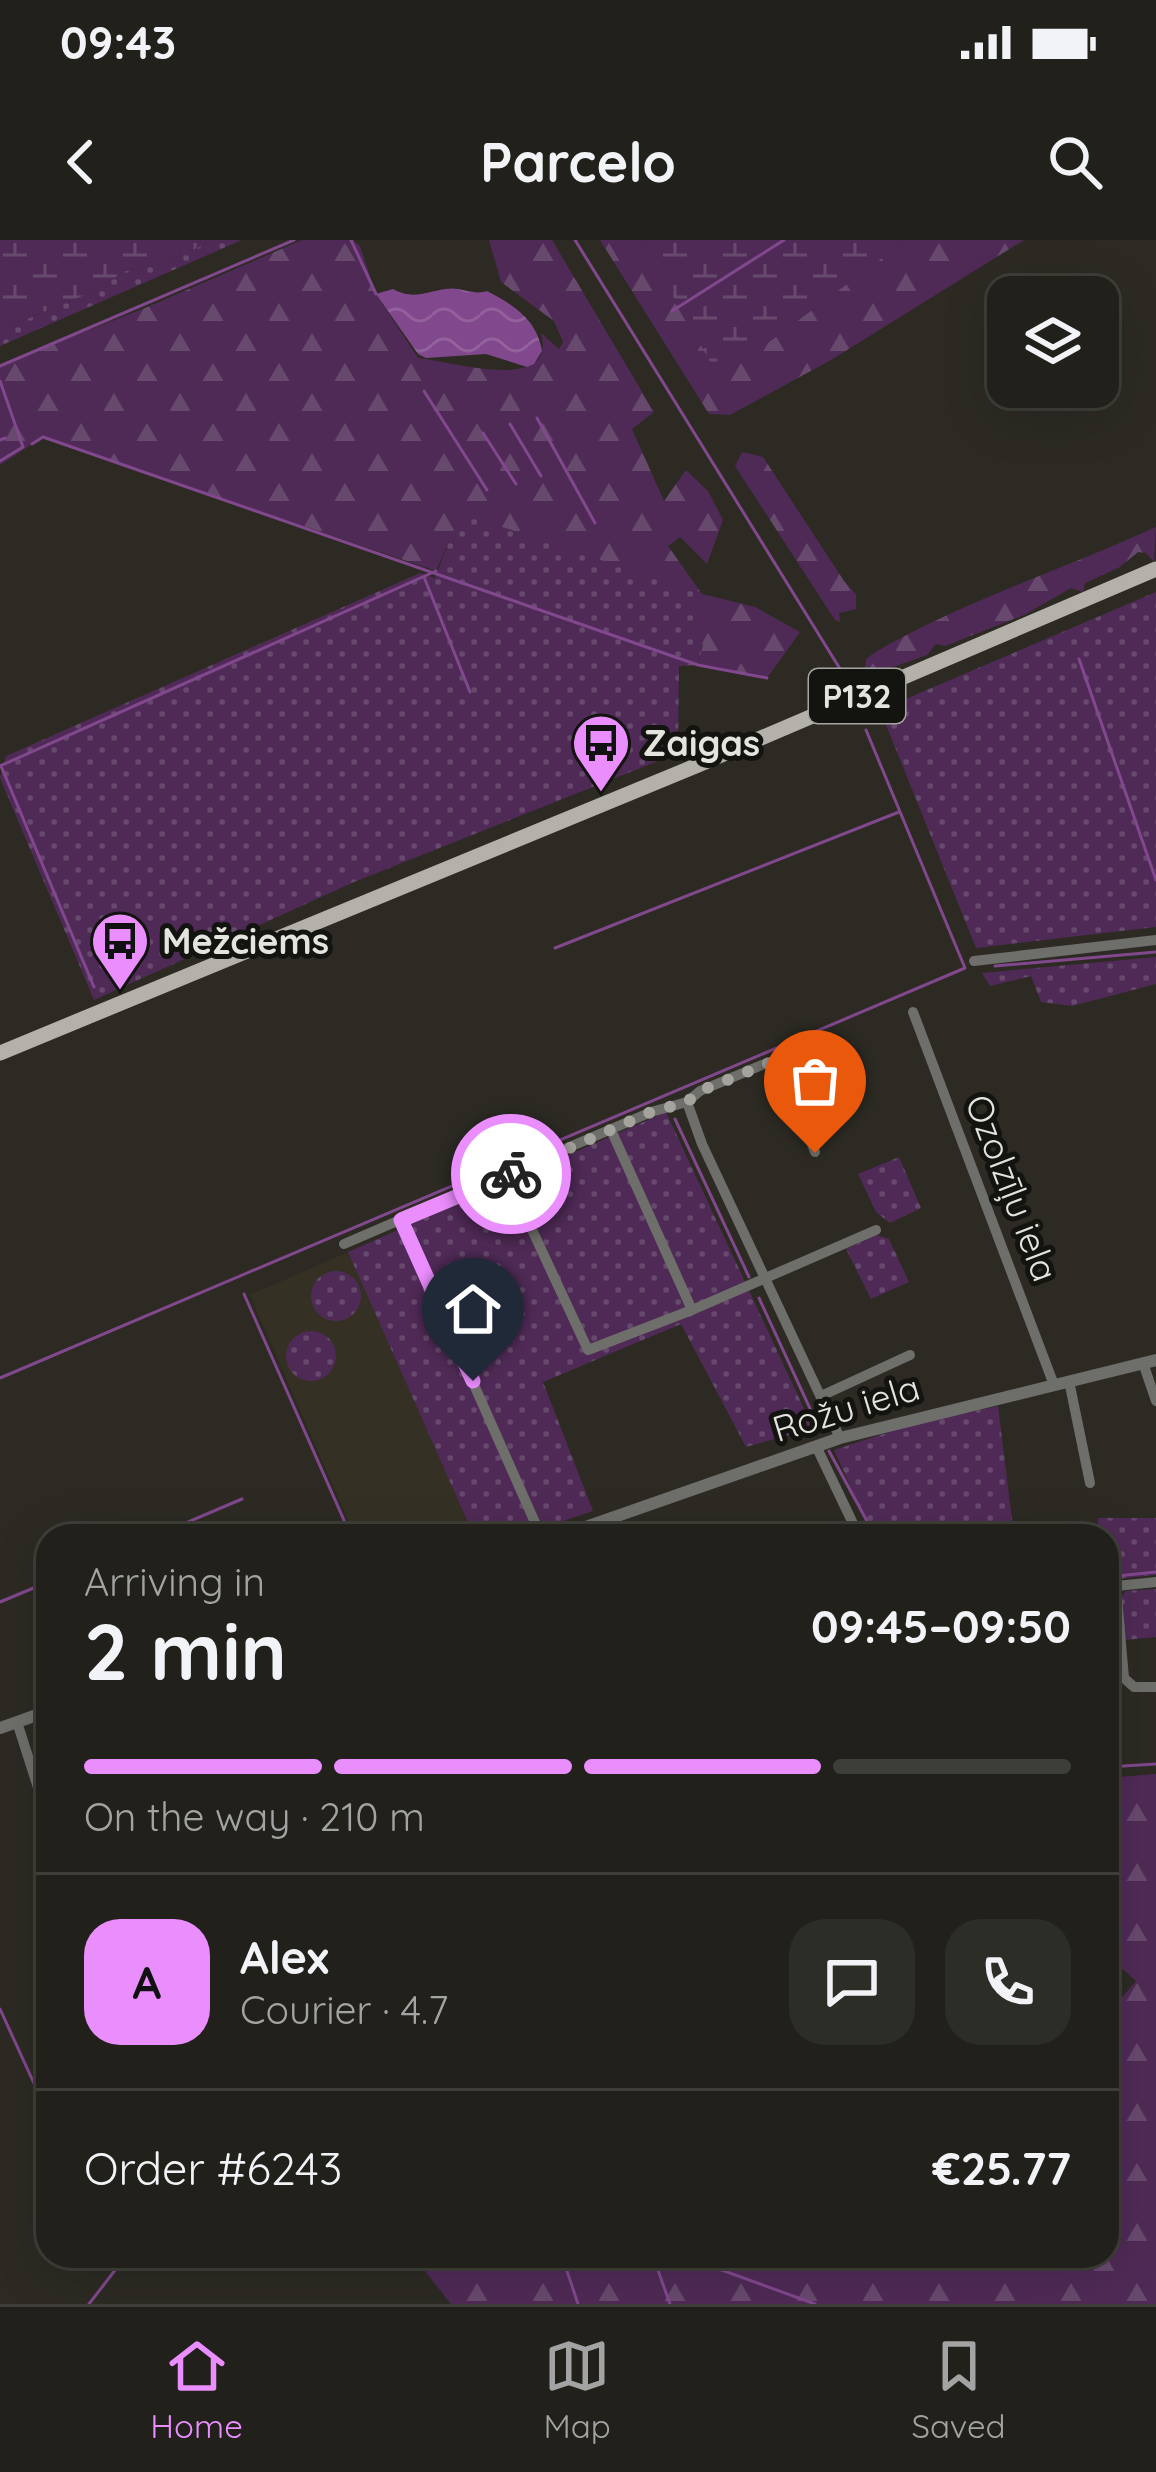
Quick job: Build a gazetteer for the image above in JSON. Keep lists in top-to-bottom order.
{
  "streets": {
    "main road": ["P132"],
    "street": ["Ozolzīļu iela", "Rožu iela"]
  },
  "crossings": [
    ["Ozolzīļu iela", "Rožu iela"]
  ],
  "places": {
    "bus stop": ["Zaigas", "Mežciems"]
  },
  "page": {
    "status": "09:43",
    "header": "Parcelo",
    "heading": ["2 min", "Arriving in", "09:45–09:50"],
    "panel": [
      "Alex",
      "Courier · 4.7",
      "Order #6243",
      "€25.77"
    ],
    "bar": "On the way · 210 m",
    "round": "A",
    "tabs": ["Home", "Map", "Saved"]
  }
}
